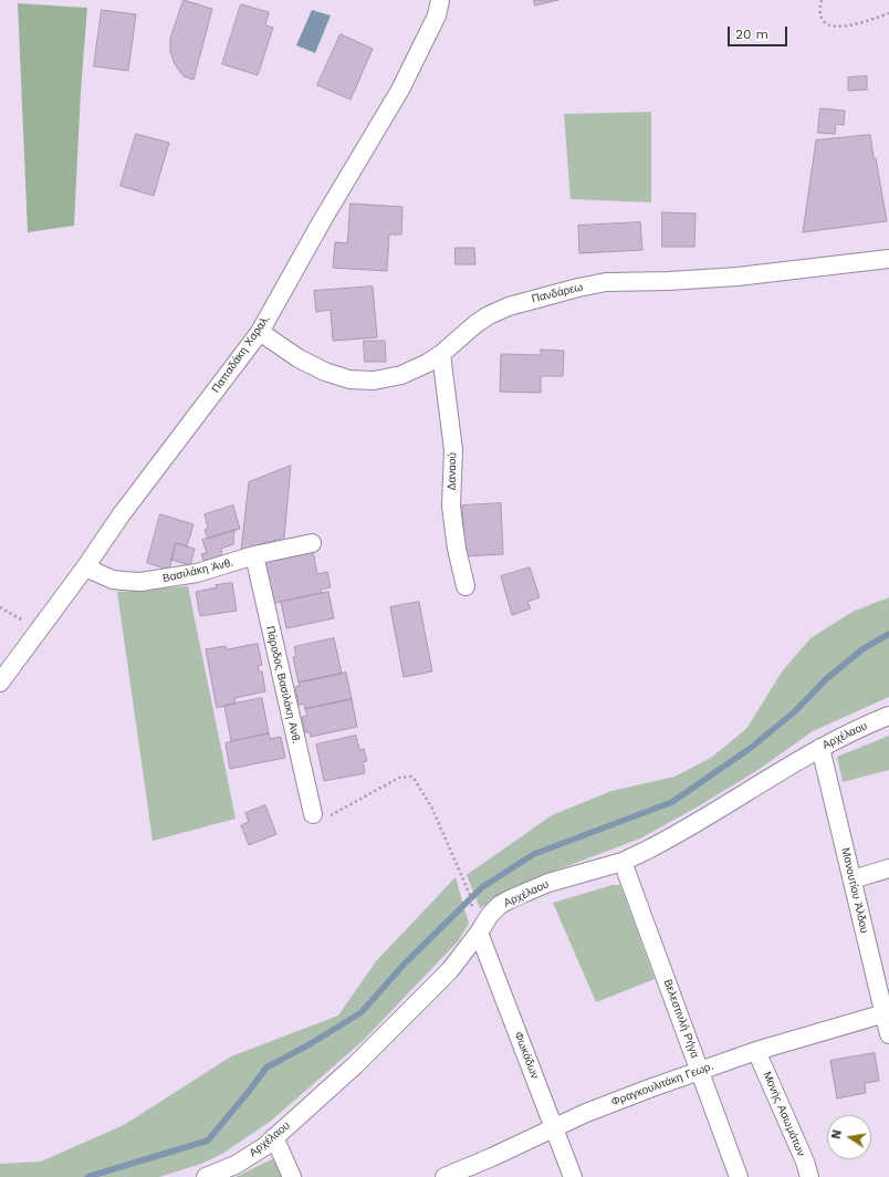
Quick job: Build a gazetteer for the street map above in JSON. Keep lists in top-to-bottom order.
{
  "streets": {
    "street": [
      "Πανδάρεω",
      "Παπαδάκη Χαραλ.",
      "Δαναού",
      "Βασιλάκη Άνθ.",
      "Πάροδος Βασιλάκη Ανθ.",
      "Αρχέλαου",
      "Μανουτίου Άλδου",
      "Βελεστινλή Ρήγα",
      "Φωκάδων",
      "Φραγκουλιτάκη Γεωρ.",
      "Μονής Ασωμάτων"
    ]
  },
  "crossings": [
    ["Πανδάρεω", "Παπαδάκη Χαραλ."],
    ["Πανδάρεω", "Δαναού"],
    ["Παπαδάκη Χαραλ.", "Βασιλάκη Άνθ."],
    ["Βασιλάκη Άνθ.", "Πάροδος Βασιλάκη Ανθ."],
    ["Αρχέλαου", "Μανουτίου Άλδου"],
    ["Αρχέλαου", "Βελεστινλή Ρήγα"],
    ["Αρχέλαου", "Φωκάδων"],
    ["Μανουτίου Άλδου", "Φραγκουλιτάκη Γεωρ."],
    ["Βελεστινλή Ρήγα", "Φραγκουλιτάκη Γεωρ."],
    ["Φωκάδων", "Φραγκουλιτάκη Γεωρ."],
    ["Φραγκουλιτάκη Γεωρ.", "Μονής Ασωμάτων"]
  ],
  "scale_bar": "20 m",
  "north": "left"
}
